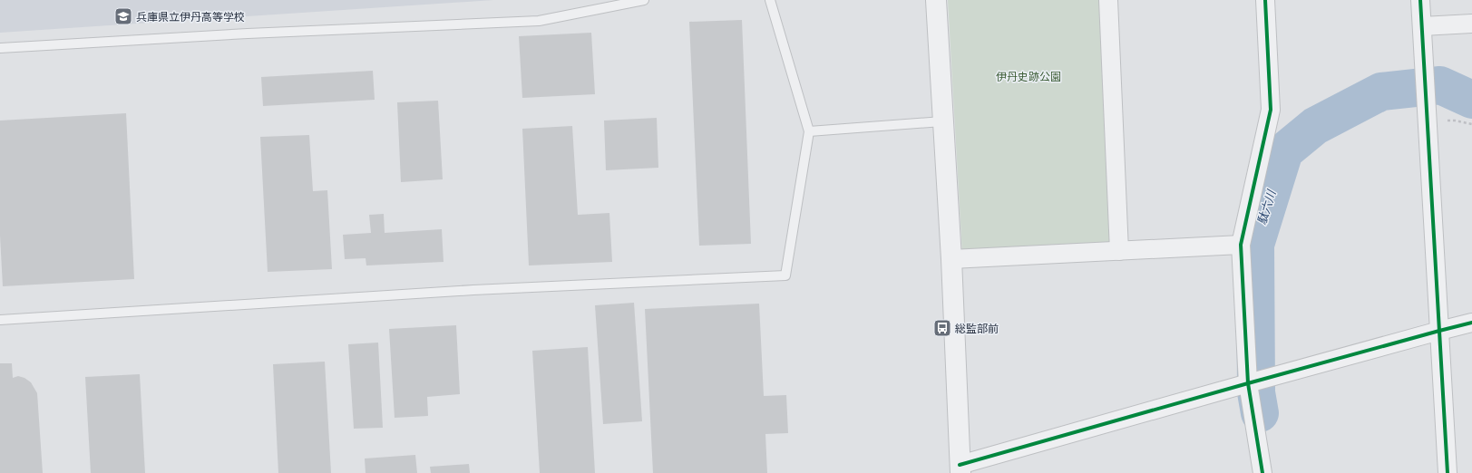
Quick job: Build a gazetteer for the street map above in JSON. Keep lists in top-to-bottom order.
{
  "water": ["駄六川"],
  "parks": ["伊丹史跡公園"],
  "places": {
    "school or university": ["兵庫県立伊丹高等学校"],
    "bus stop": ["総監部前"]
  }
}
